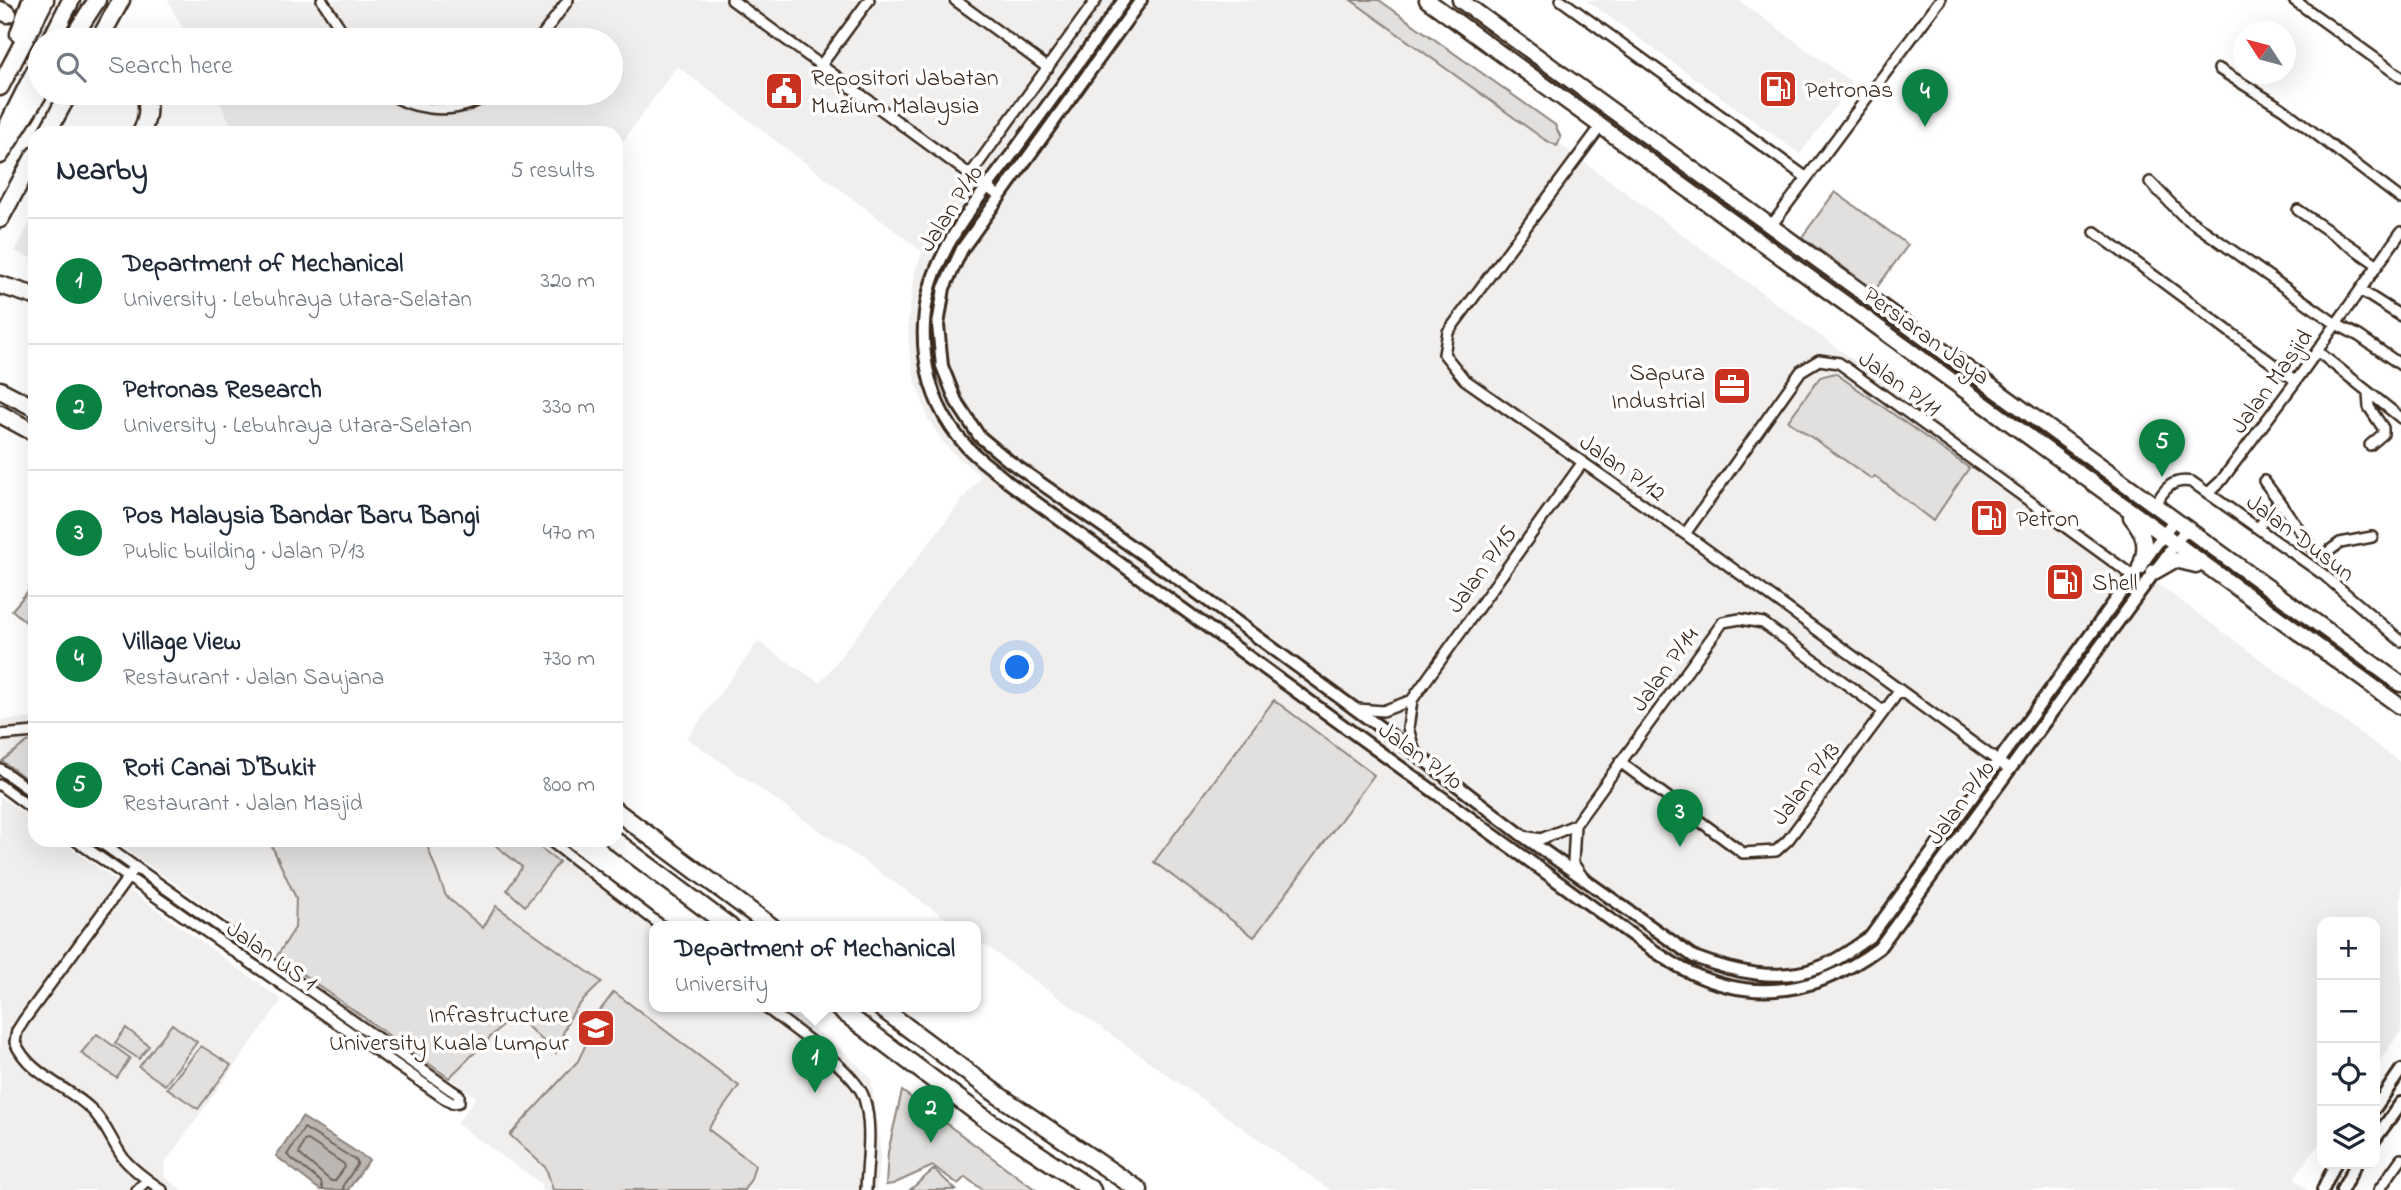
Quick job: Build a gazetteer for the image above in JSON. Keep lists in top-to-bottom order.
{
  "streets": {
    "main road": ["Persiaran Jaya"],
    "street": [
      "Jalan P/10",
      "Jalan Masjid",
      "Jalan P/11",
      "Jalan P/12",
      "Jalan Dusun",
      "Jalan P/15",
      "Jalan P/14",
      "Jalan P/13",
      "Jalan US 1"
    ]
  },
  "crossings": [
    ["Jalan P/10", "Persiaran Jaya"],
    ["Jalan P/10", "Jalan P/11"],
    ["Jalan P/10", "Jalan P/12"],
    ["Persiaran Jaya", "Jalan P/12"],
    ["Jalan Masjid", "Jalan Dusun"],
    ["Jalan P/11", "Jalan P/12"],
    ["Jalan P/12", "Jalan P/15"],
    ["Jalan P/12", "Jalan P/13"],
    ["Jalan P/14", "Jalan P/13"]
  ],
  "places": {
    "fuel station": ["Petronas", "Petron", "Shell"],
    "public building": ["Repositori Jabatan Muzium Malaysia"],
    "office": ["Sapura Industrial"],
    "school or university": ["Infrastructure University Kuala Lumpur"]
  },
  "north": "top left",
  "page": {
    "search": "Search here",
    "pins": [
      "4",
      "5",
      "3",
      "1",
      "2"
    ],
    "heading": ["Nearby", "5 results"],
    "list": [
      {
        "mark": "1",
        "name": "Department of Mechanical",
        "note": "University · Lebuhraya Utara–Selatan",
        "value": "320 m"
      },
      {
        "mark": "2",
        "name": "Petronas Research",
        "note": "University · Lebuhraya Utara–Selatan",
        "value": "330 m"
      },
      {
        "mark": "3",
        "name": "Pos Malaysia Bandar Baru Bangi",
        "note": "Public building · Jalan P/13",
        "value": "470 m"
      },
      {
        "mark": "4",
        "name": "Village View",
        "note": "Restaurant · Jalan Saujana",
        "value": "730 m"
      },
      {
        "mark": "5",
        "name": "Roti Canai D'Bukit",
        "note": "Restaurant · Jalan Masjid",
        "value": "800 m"
      }
    ],
    "map_buttons": ["+", "−"],
    "popup": ["Department of Mechanical", "University"]
  }
}
